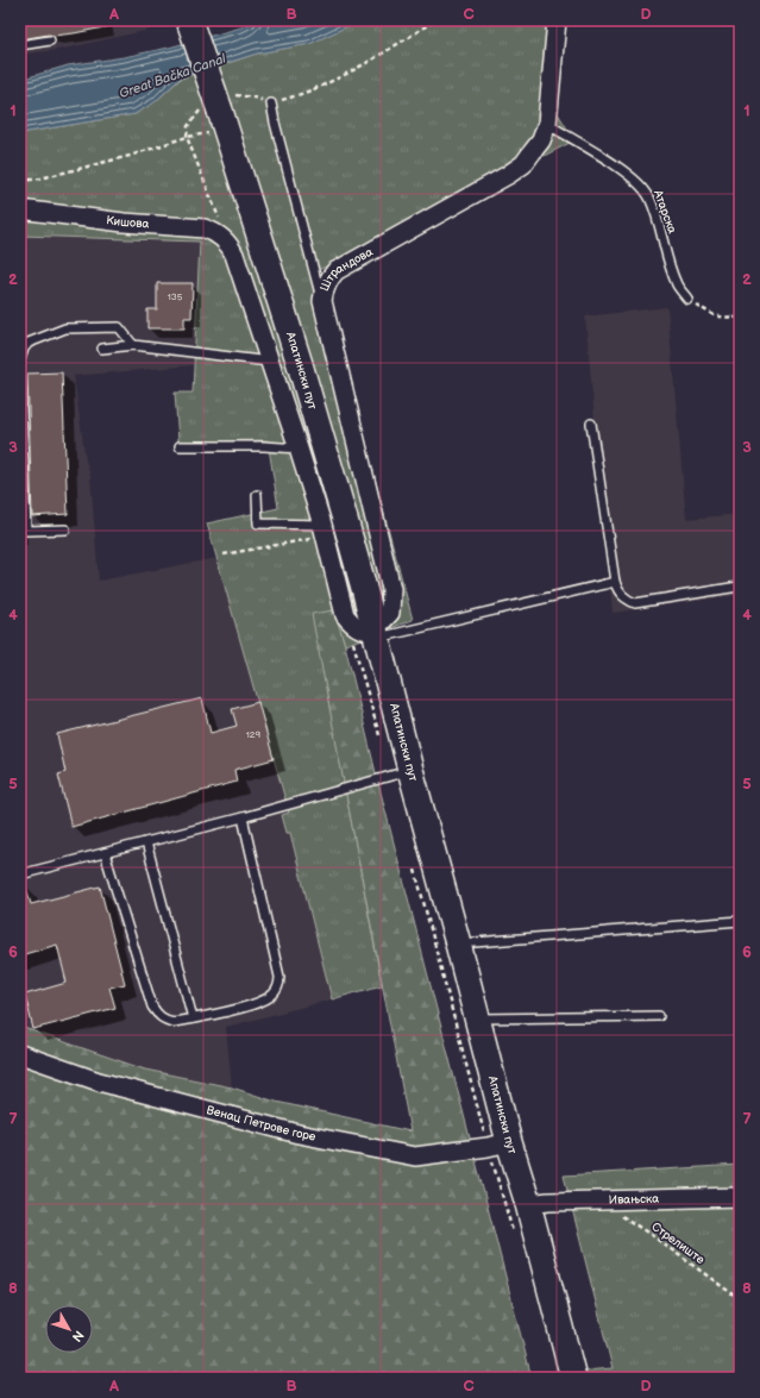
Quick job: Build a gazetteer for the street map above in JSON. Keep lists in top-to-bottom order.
{
  "streets": {
    "main road": ["Апатински пут"],
    "street": [
      "Кишова",
      "Штрандова",
      "Венац Петрове горе",
      "Ивањска"
    ],
    "lane": ["Атарска"],
    "path": ["Стрелиште"]
  },
  "crossings": [
    ["Атарска", "Штрандова"],
    ["Штрандова", "Апатински пут"],
    ["Апатински пут", "Венац Петрове горе"],
    ["Апатински пут", "Ивањска"],
    ["Ивањска", "Стрелиште"]
  ],
  "water": ["Great Bačka Canal"],
  "house_numbers": ["135", "129"],
  "north": "bottom right",
  "grid": {
    "columns": [
      "A",
      "B",
      "C",
      "D"
    ],
    "rows": [
      "1",
      "2",
      "3",
      "4",
      "5",
      "6",
      "7",
      "8"
    ]
  }
}
